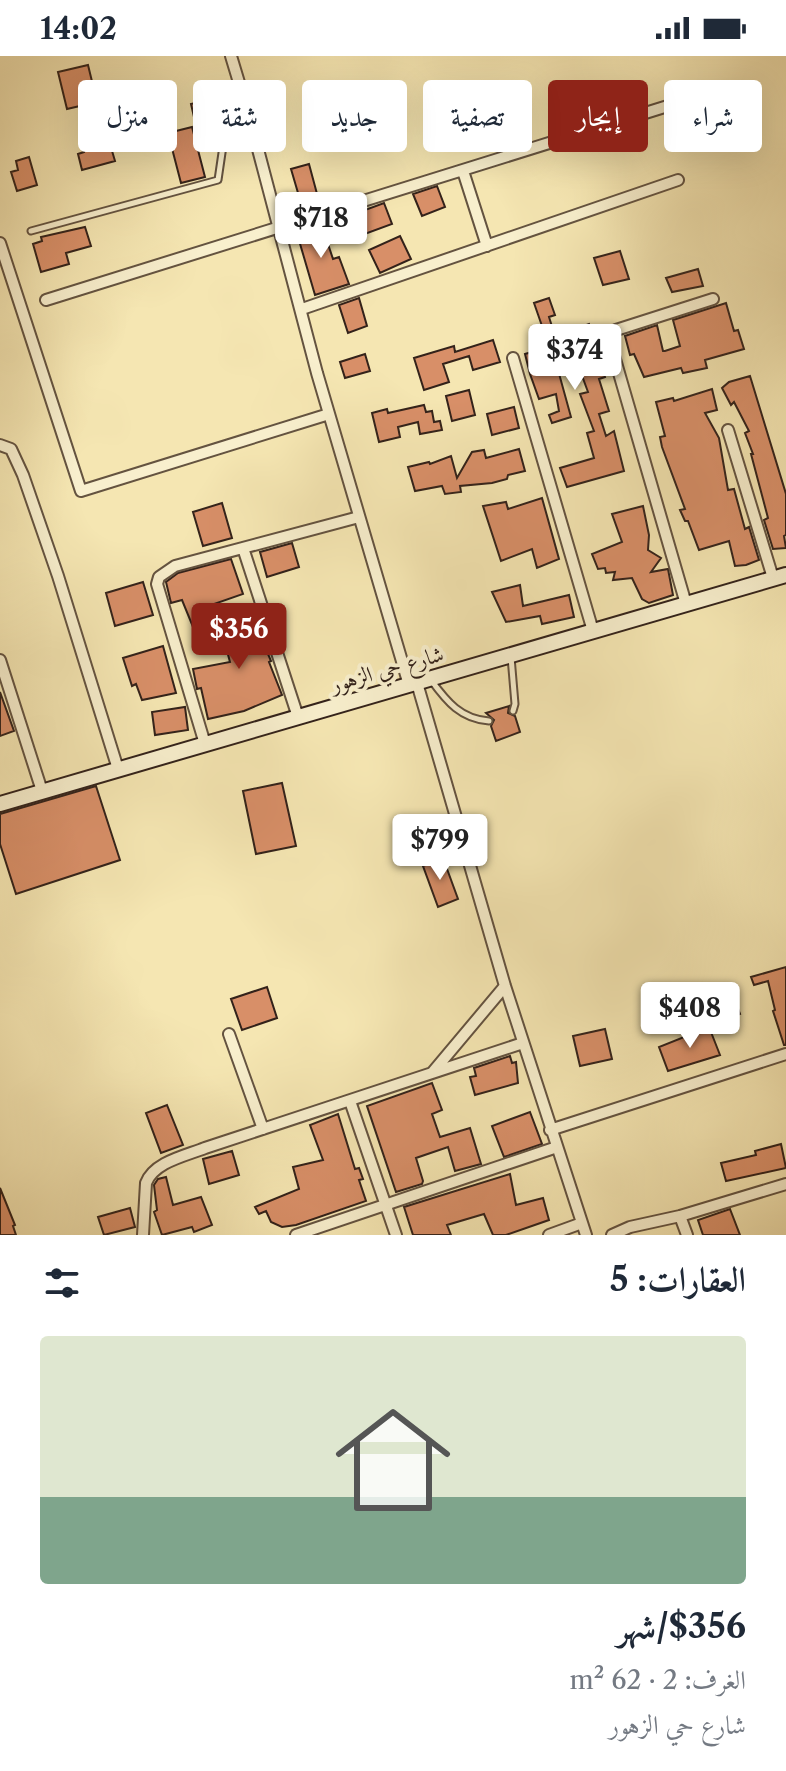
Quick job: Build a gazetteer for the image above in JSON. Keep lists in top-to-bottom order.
{
  "streets": {
    "street": ["شارع حي الزهور"]
  },
  "page": {
    "status": "14:02",
    "chip": [
      "شراء",
      "إيجار",
      "تصفية",
      "جديد",
      "شقة",
      "منزل"
    ],
    "price": [
      "$718",
      "$374",
      "$356",
      "$799",
      "$408"
    ],
    "heading": "العقارات: 5",
    "list": [
      {
        "name": "$356/شهر",
        "note": "الغرف: 2 · 62 m² · شارع حي الزهور"
      }
    ]
  }
}
